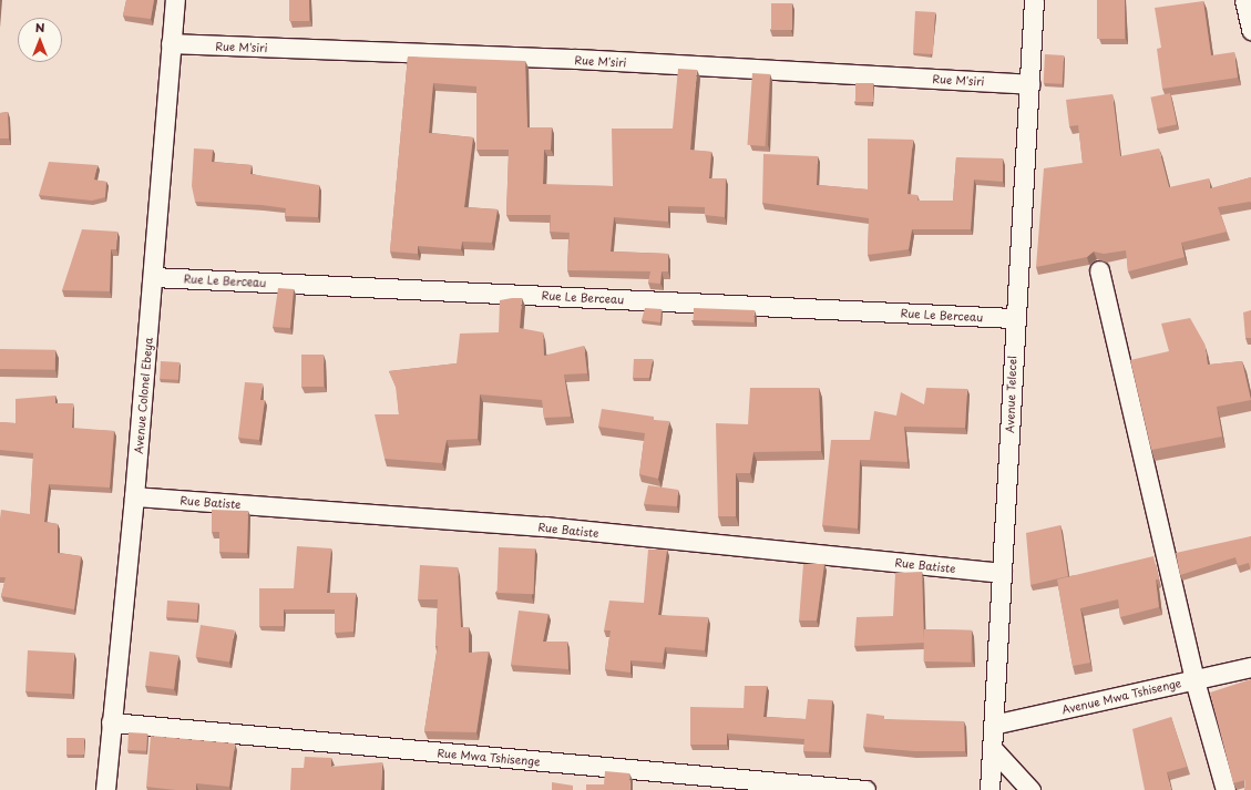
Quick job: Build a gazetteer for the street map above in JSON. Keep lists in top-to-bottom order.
{
  "streets": {
    "street": [
      "Rue M'siri",
      "Rue Le Berceau",
      "Avenue Telecel",
      "Avenue Colonel Ebeya",
      "Rue Batiste",
      "Avenue Mwa Tshisenge",
      "Rue Mwa Tshisenge"
    ]
  },
  "crossings": [
    ["Rue M'siri", "Avenue Telecel"],
    ["Rue M'siri", "Avenue Colonel Ebeya"],
    ["Rue Le Berceau", "Avenue Telecel"],
    ["Rue Le Berceau", "Avenue Colonel Ebeya"],
    ["Avenue Telecel", "Rue Batiste"],
    ["Avenue Telecel", "Avenue Mwa Tshisenge"],
    ["Avenue Colonel Ebeya", "Rue Batiste"],
    ["Avenue Colonel Ebeya", "Rue Mwa Tshisenge"]
  ],
  "north": "top"
}
